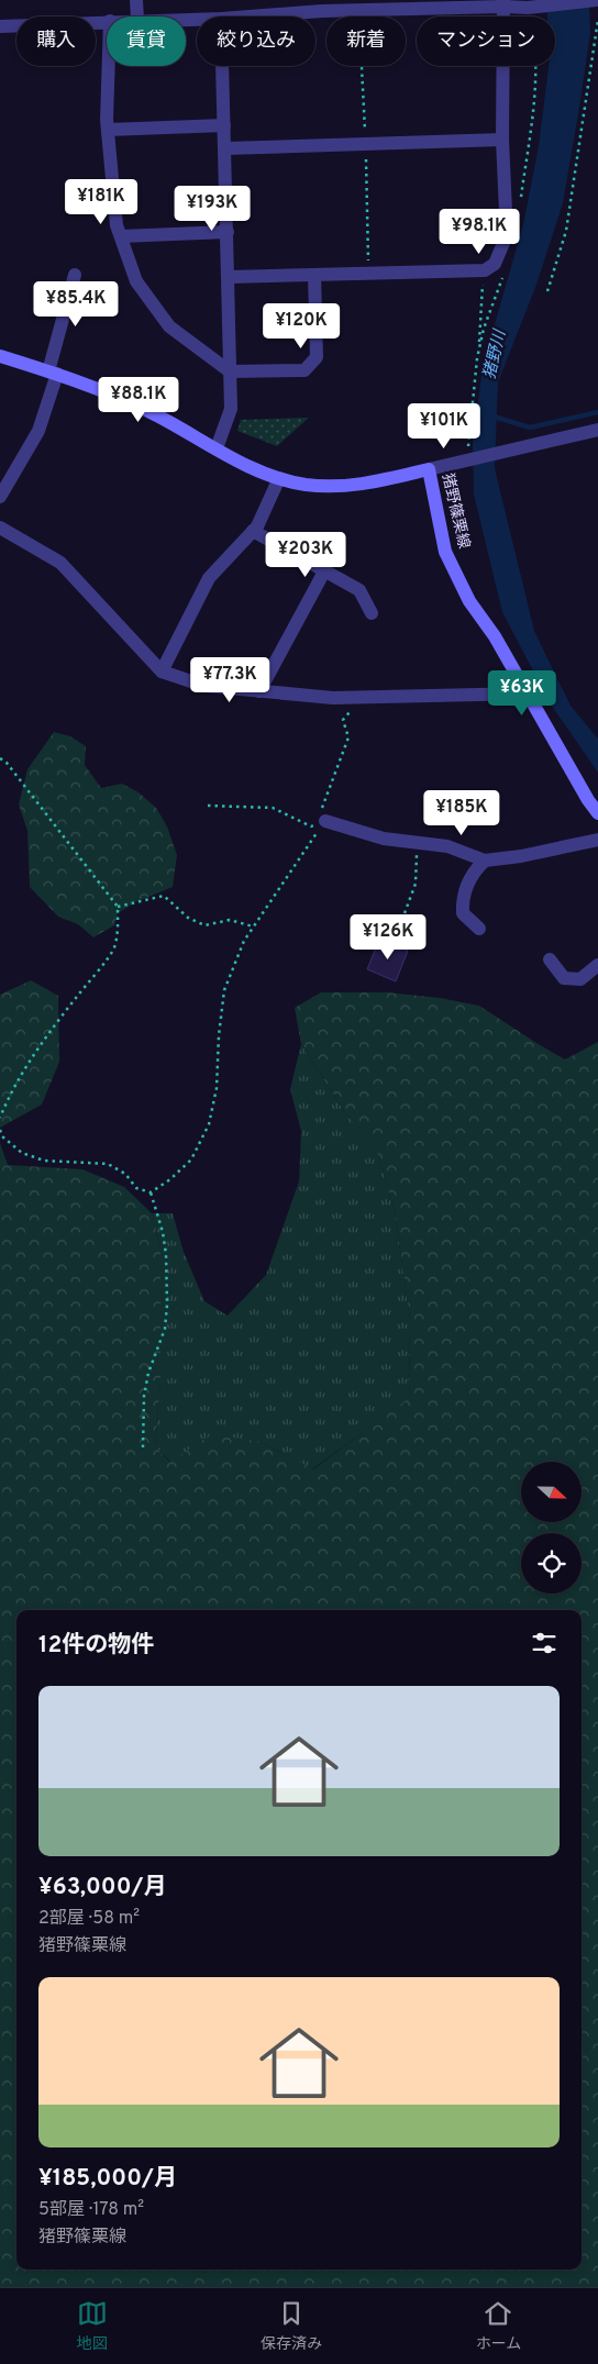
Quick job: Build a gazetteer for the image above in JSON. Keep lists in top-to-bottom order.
{
  "streets": {
    "main road": ["猪野篠栗線"]
  },
  "water": ["猪野川"],
  "north": "right",
  "page": {
    "chip": [
      "購入",
      "賃貸",
      "絞り込み",
      "新着",
      "マンション"
    ],
    "price": [
      "¥181K",
      "¥193K",
      "¥98.1K",
      "¥85.4K",
      "¥120K",
      "¥88.1K",
      "¥101K",
      "¥203K",
      "¥77.3K",
      "¥63K",
      "¥185K",
      "¥126K"
    ],
    "heading": "12件の物件",
    "list": [
      {
        "name": "¥63,000/月",
        "note": "2部屋 · 58 m² · 猪野篠栗線"
      },
      {
        "name": "¥185,000/月",
        "note": "5部屋 · 178 m² · 猪野篠栗線"
      }
    ],
    "tabs": ["地図", "保存済み", "ホーム"]
  }
}
